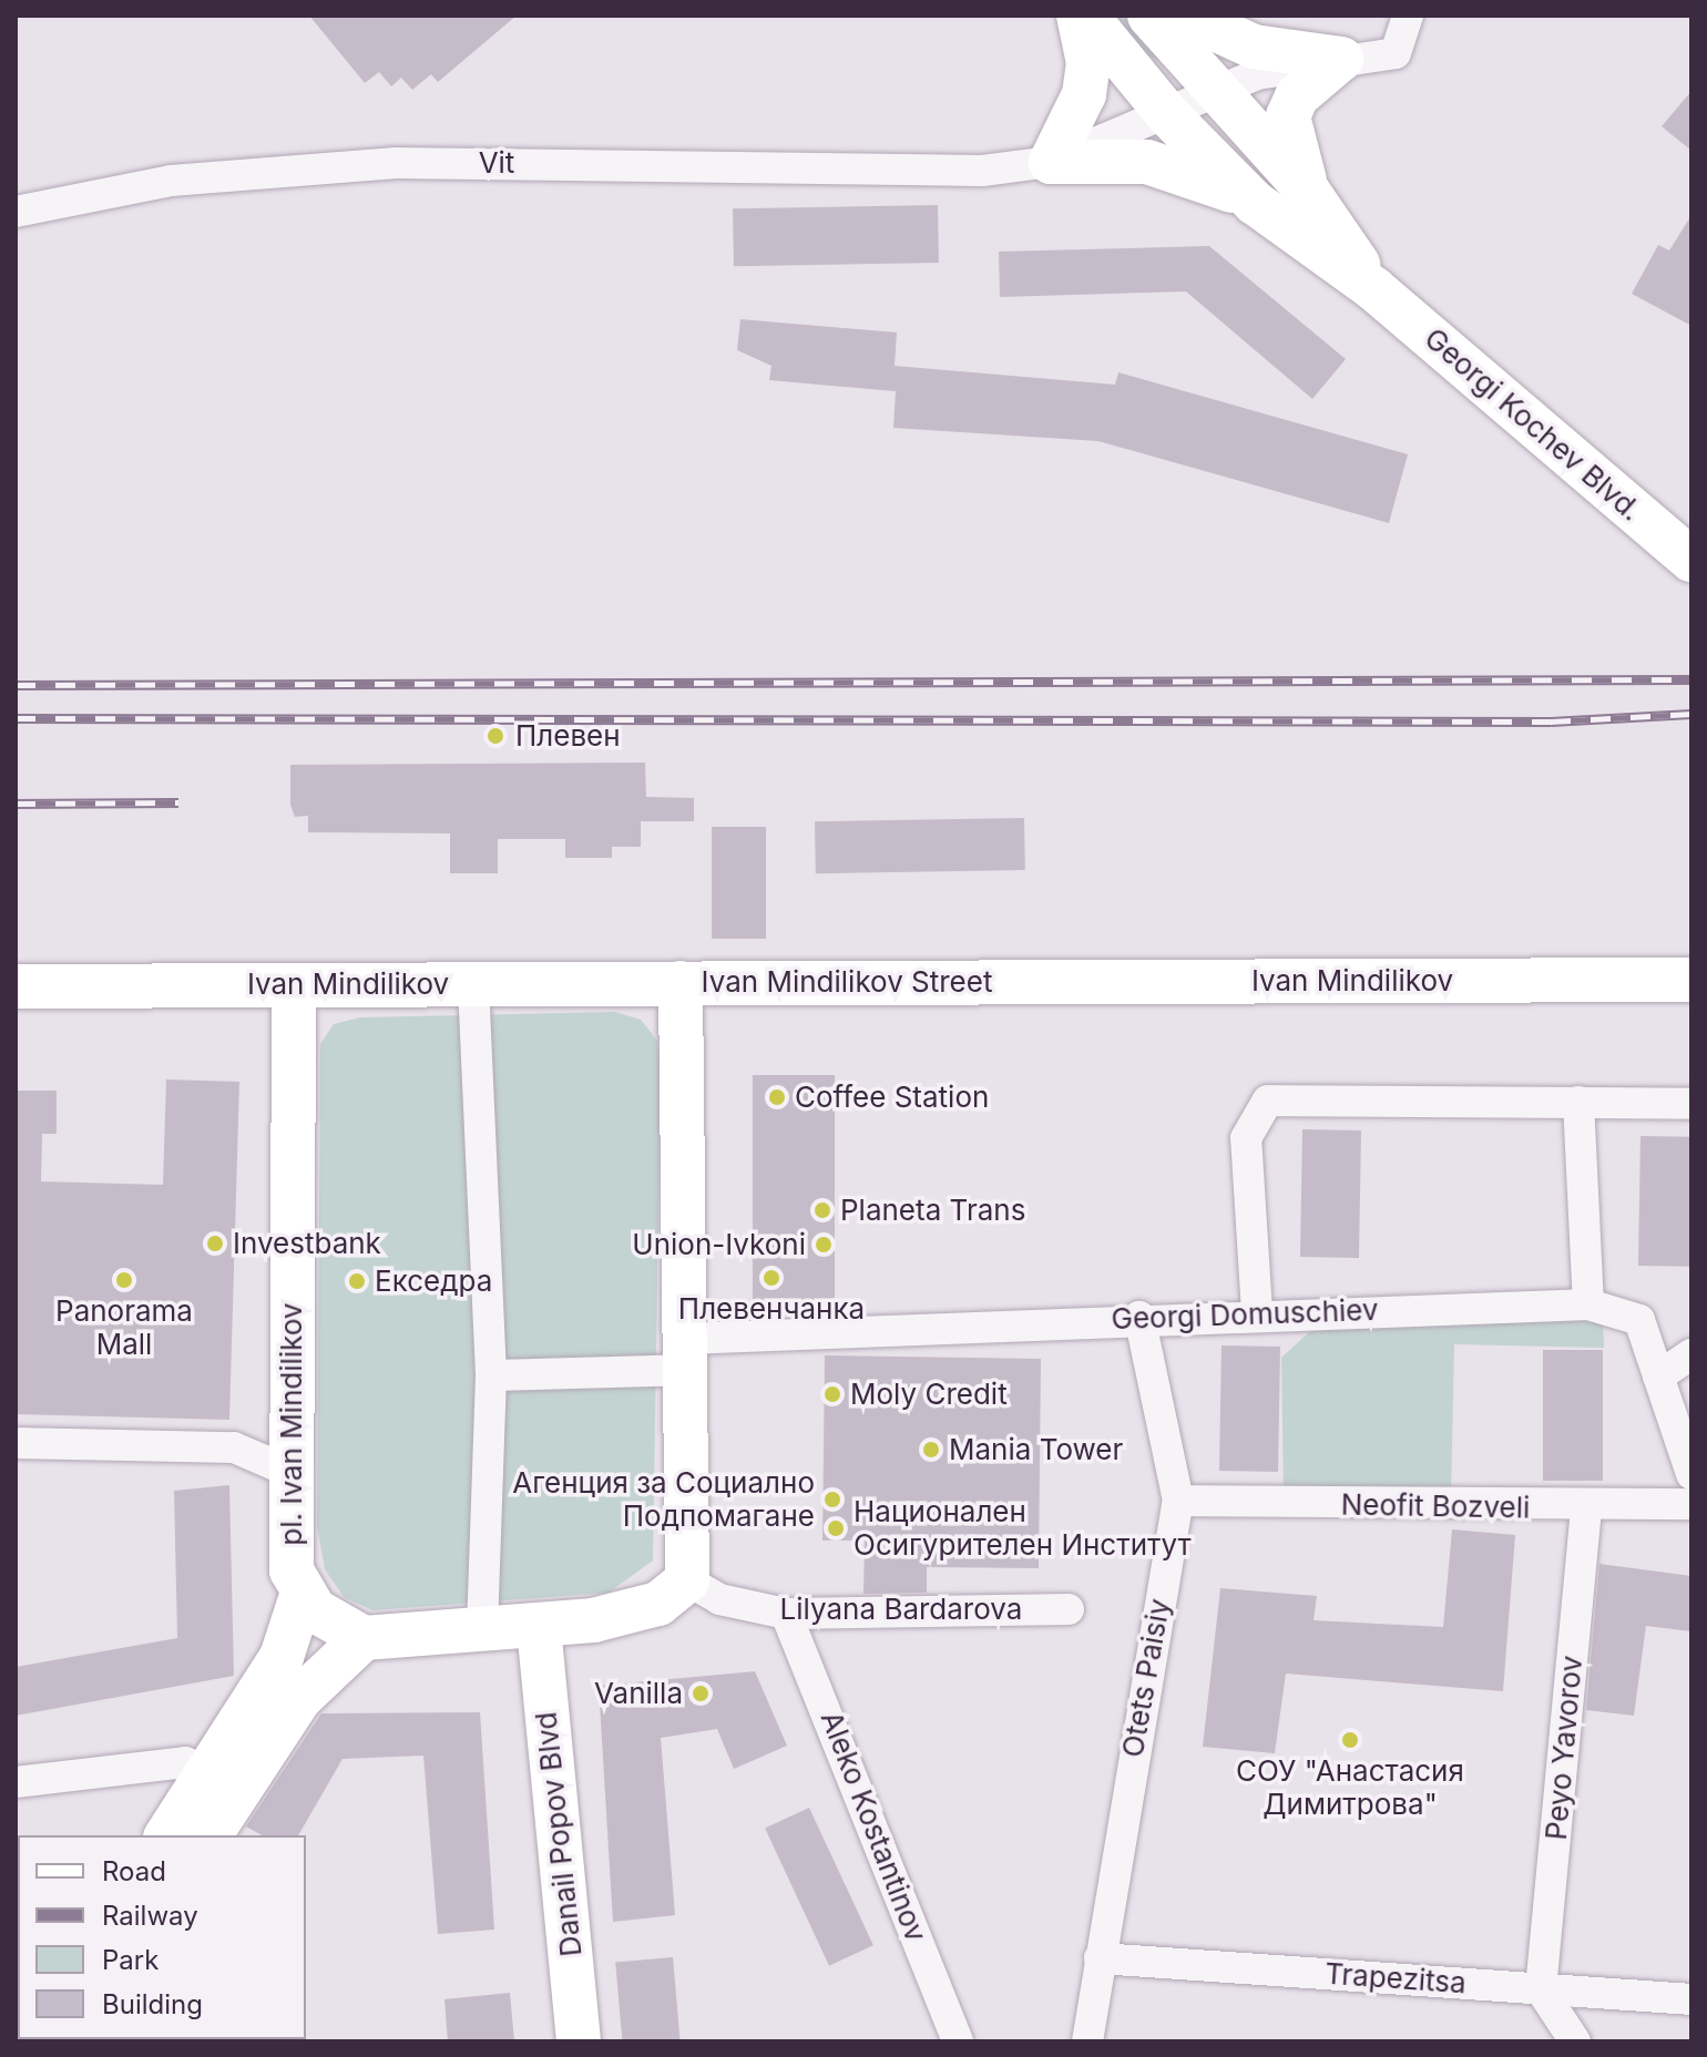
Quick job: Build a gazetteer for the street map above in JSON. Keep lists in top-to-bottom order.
{
  "streets": {
    "street": [
      "Georgi Kochev Blvd.",
      "Ivan Mindilikov",
      "Ivan Mindilikov Street",
      "Georgi Domuschiev",
      "pl. Ivan Mindilikov",
      "Neofit Bozveli",
      "Lilyana Bardarova",
      "Otets Paisiy",
      "Peyo Yavorov",
      "Aleko Kostantinov",
      "Danail Popov Blvd",
      "Trapezitsa"
    ]
  },
  "crossings": [
    ["Ivan Mindilikov", "Ivan Mindilikov Street"],
    ["Ivan Mindilikov", "pl. Ivan Mindilikov"],
    ["Georgi Domuschiev", "Otets Paisiy"],
    ["Neofit Bozveli", "Otets Paisiy"],
    ["Neofit Bozveli", "Peyo Yavorov"],
    ["Lilyana Bardarova", "Aleko Kostantinov"],
    ["Otets Paisiy", "Trapezitsa"],
    ["Peyo Yavorov", "Trapezitsa"]
  ],
  "places": [
    "Плевен",
    "Coffee Station",
    "Planeta Trans",
    "Investbank",
    "Union-Ivkoni",
    "Плевенчанка",
    "Panorama Mall",
    "Екседра",
    "Moly Credit",
    "Mania Tower",
    "Агенция за Социално Подпомагане",
    "Национален Осигурителен Институт",
    "Vanilla",
    "СОУ \"Анастасия Димитрова\""
  ],
  "legend": [
    "Road",
    "Railway",
    "Park",
    "Building"
  ]
}
